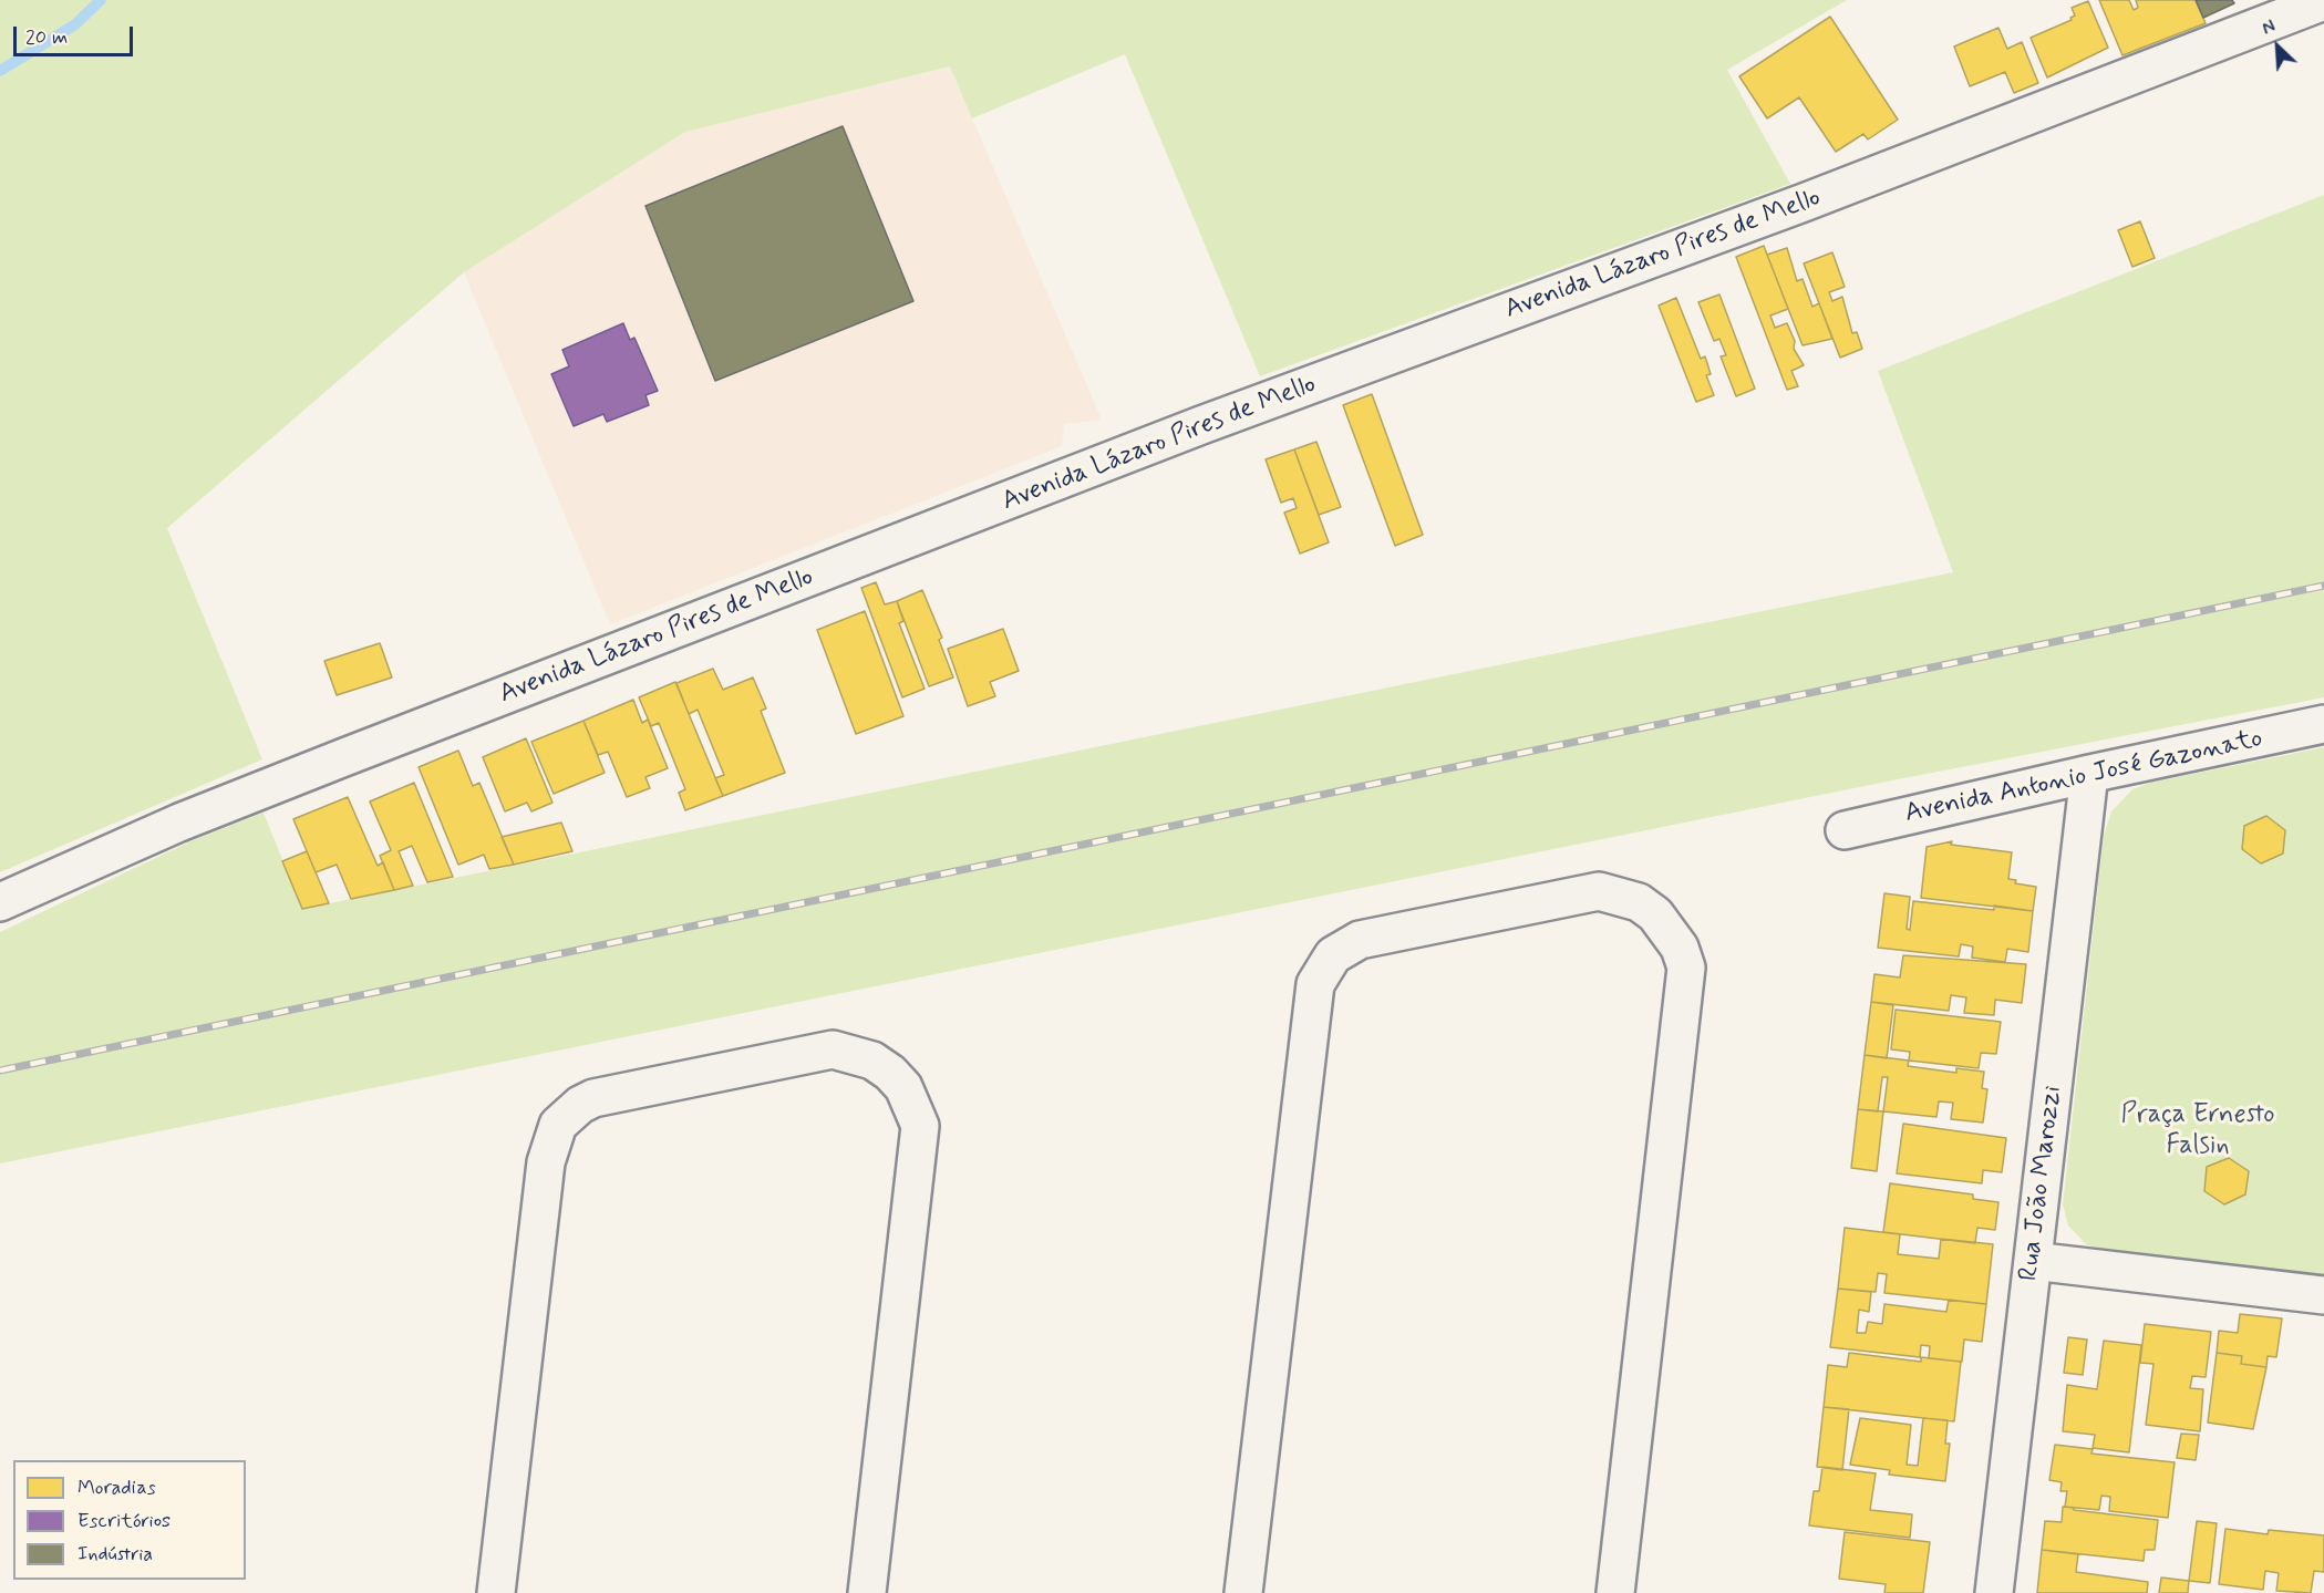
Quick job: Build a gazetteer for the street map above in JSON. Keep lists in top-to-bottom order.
{
  "streets": {
    "street": ["Avenida Lázaro Pires de Mello", "Avenida Antonio José Gazonato", "Rua João Marozzi"]
  },
  "crossings": [
    ["Avenida Antonio José Gazonato", "Rua João Marozzi"]
  ],
  "parks": ["Praça Ernesto Falsin"],
  "legend": ["Moradias", "Escritórios", "Indústria"],
  "scale_bar": "20 m",
  "north": "top left"
}
